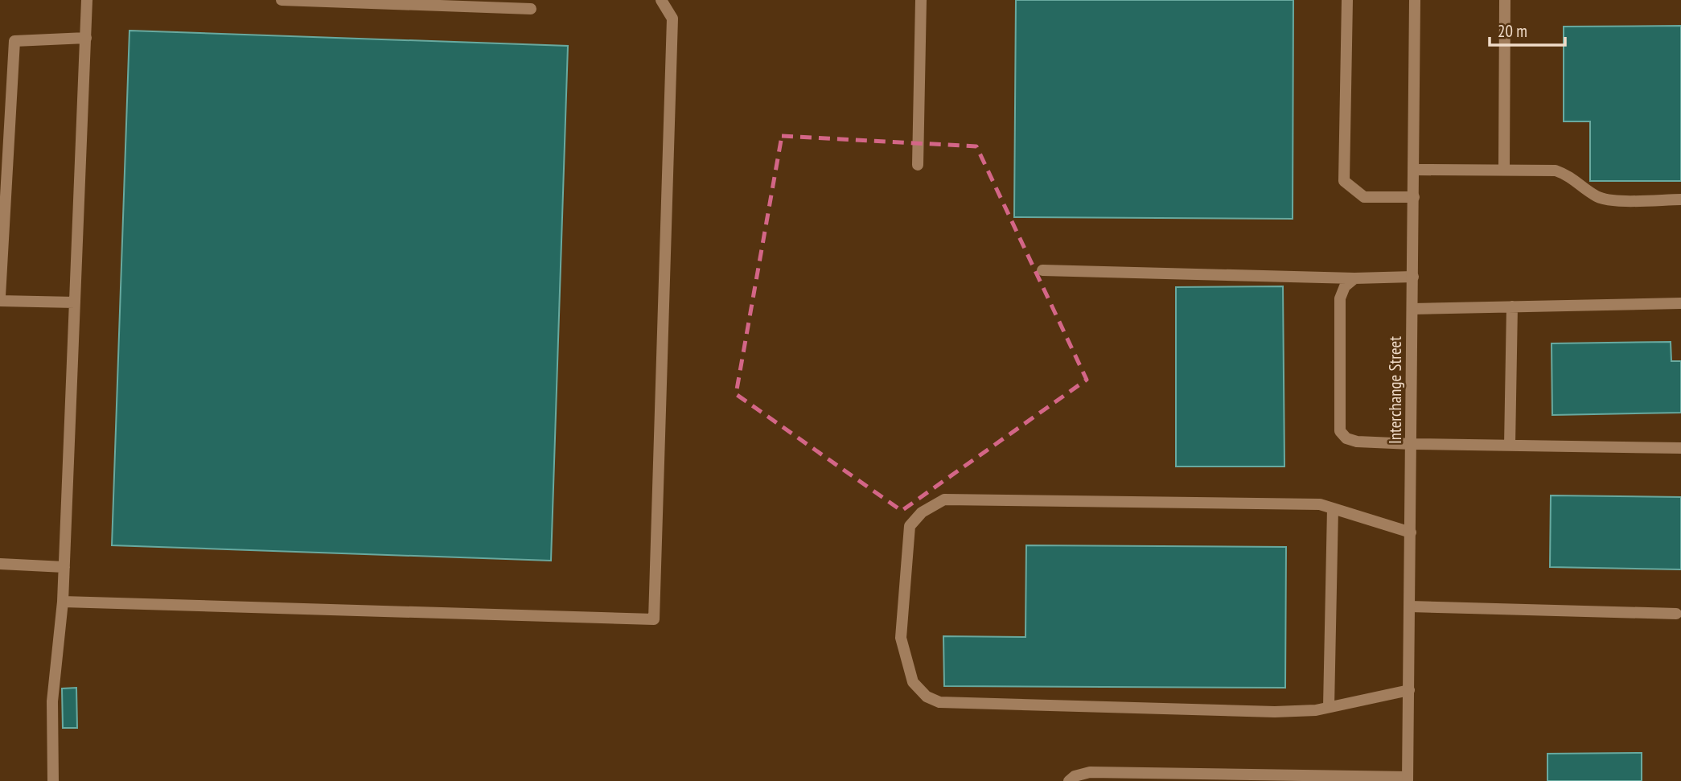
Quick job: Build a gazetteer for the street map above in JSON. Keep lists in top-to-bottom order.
{
  "streets": {
    "street": ["Interchange Street"]
  },
  "scale_bar": "20 m"
}
